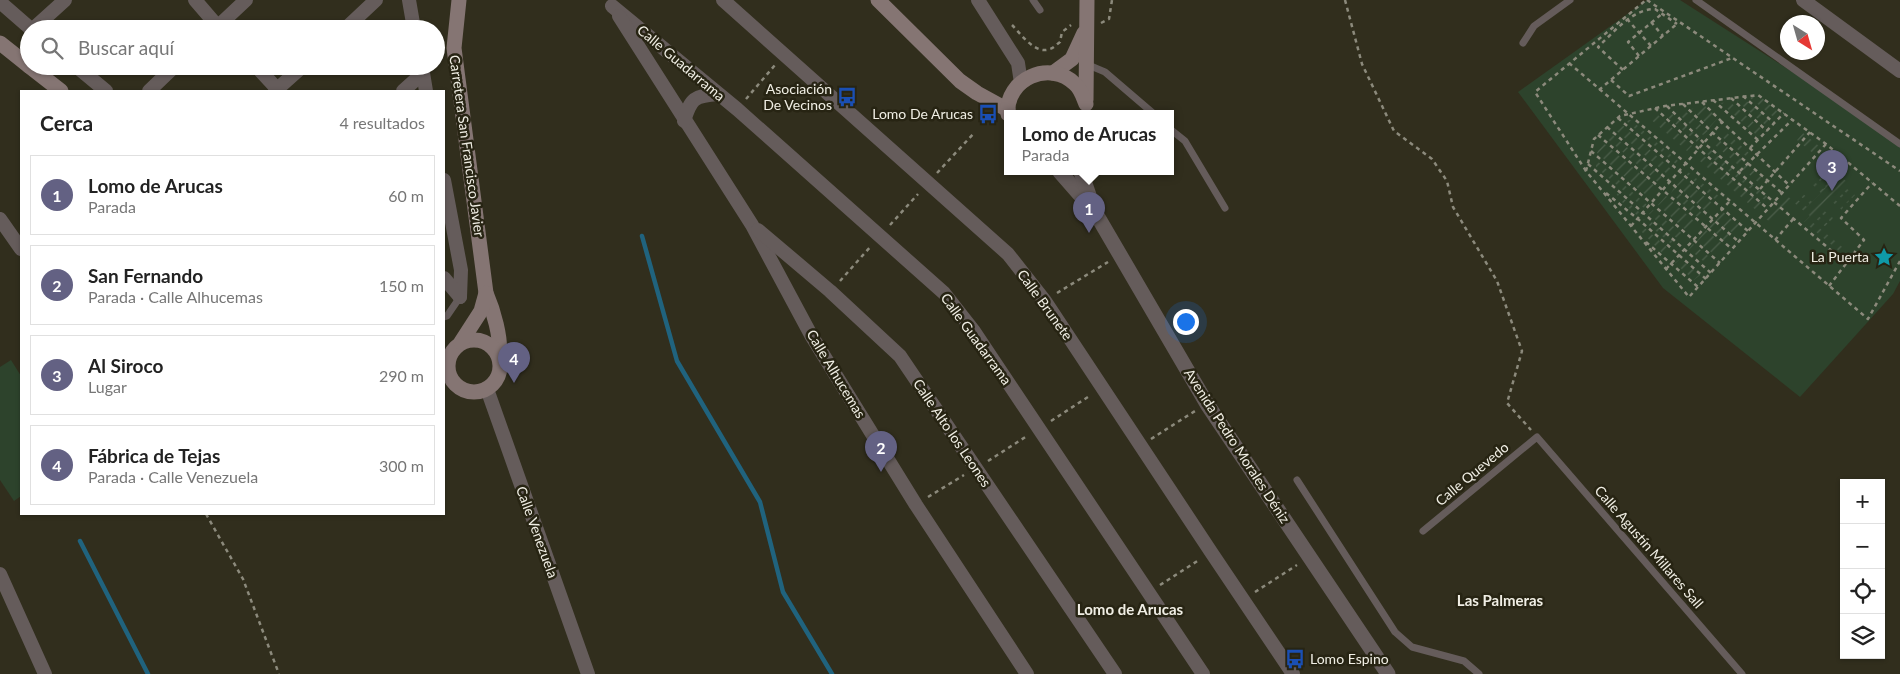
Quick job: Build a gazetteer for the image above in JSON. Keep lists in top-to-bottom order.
{
  "streets": {
    "main road": ["Carretera San Francisco Javier"],
    "street": [
      "Calle Guadarrama",
      "Calle Brunete",
      "Calle Alhucemas",
      "Calle Alto los Leones",
      "Avenida Pedro Morales Déniz",
      "Calle Venezuela"
    ],
    "lane": ["Calle Quevedo", "Calle Agustín Millares Sall"]
  },
  "crossings": [
    ["Calle Guadarrama", "Calle Alhucemas"],
    ["Carretera San Francisco Javier", "Calle Venezuela"],
    ["Calle Alhucemas", "Calle Alto los Leones"],
    ["Calle Quevedo", "Calle Agustín Millares Sall"]
  ],
  "districts": ["Las Palmeras", "Lomo de Arucas"],
  "places": {
    "bus stop": ["Asociación De Vecinos", "Lomo De Arucas", "Lomo Espino"],
    "place": ["La Puerta"]
  },
  "north": "bottom right",
  "page": {
    "search": "Buscar aquí",
    "heading": ["Cerca", "4 resultados"],
    "popup": ["Lomo de Arucas", "Parada"],
    "pins": [
      "3",
      "1",
      "4",
      "2"
    ],
    "list": [
      {
        "mark": "1",
        "name": "Lomo de Arucas",
        "note": "Parada",
        "value": "60 m"
      },
      {
        "mark": "2",
        "name": "San Fernando",
        "note": "Parada · Calle Alhucemas",
        "value": "150 m"
      },
      {
        "mark": "3",
        "name": "Al Siroco",
        "note": "Lugar",
        "value": "290 m"
      },
      {
        "mark": "4",
        "name": "Fábrica de Tejas",
        "note": "Parada · Calle Venezuela",
        "value": "300 m"
      }
    ],
    "map_buttons": ["+", "−"]
  }
}
